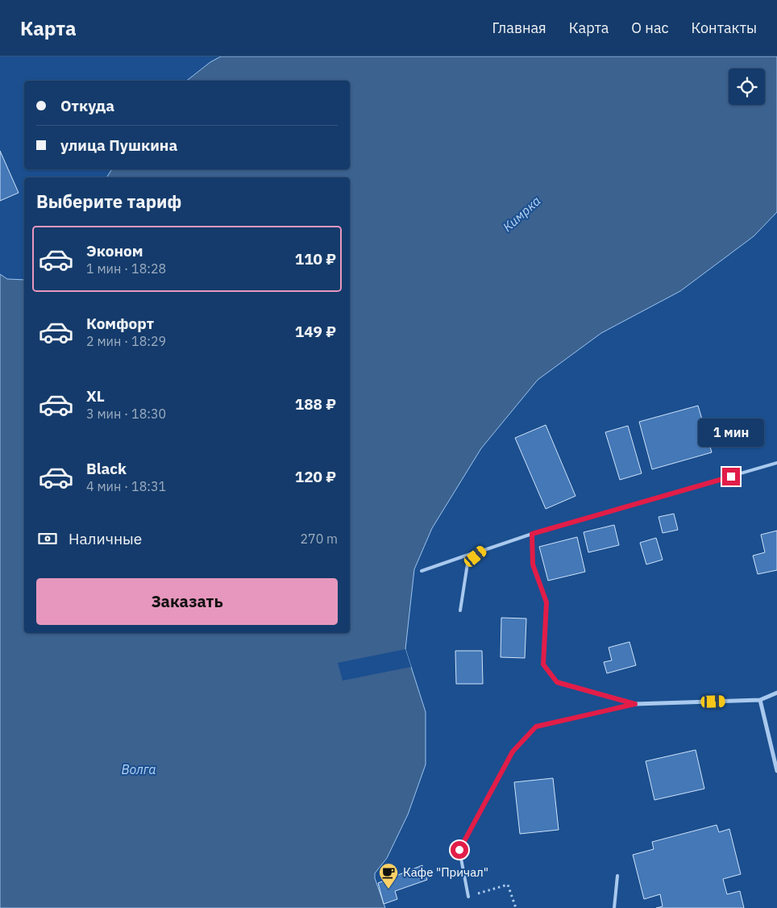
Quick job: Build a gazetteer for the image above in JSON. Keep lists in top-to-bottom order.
{
  "water": ["Кимрка", "Волга"],
  "places": {
    "cafe": ["Кафе \"Причал\""]
  },
  "page": {
    "header": "Карта",
    "nav": [
      "Главная",
      "Карта",
      "О нас",
      "Контакты"
    ],
    "banner": ["Откуда", "улица Пушкина"],
    "heading": "Выберите тариф",
    "list": [
      {
        "name": "Эконом",
        "note": "1 мин · 18:28",
        "value": "110 ₽"
      },
      {
        "name": "Комфорт",
        "note": "2 мин · 18:29",
        "value": "149 ₽"
      },
      {
        "name": "XL",
        "note": "3 мин · 18:30",
        "value": "188 ₽"
      },
      {
        "name": "Black",
        "note": "4 мин · 18:31",
        "value": "120 ₽"
      }
    ],
    "bubble": "1 мин",
    "pay": ["Наличные", "270 m"],
    "buttons": "Заказать"
  }
}
